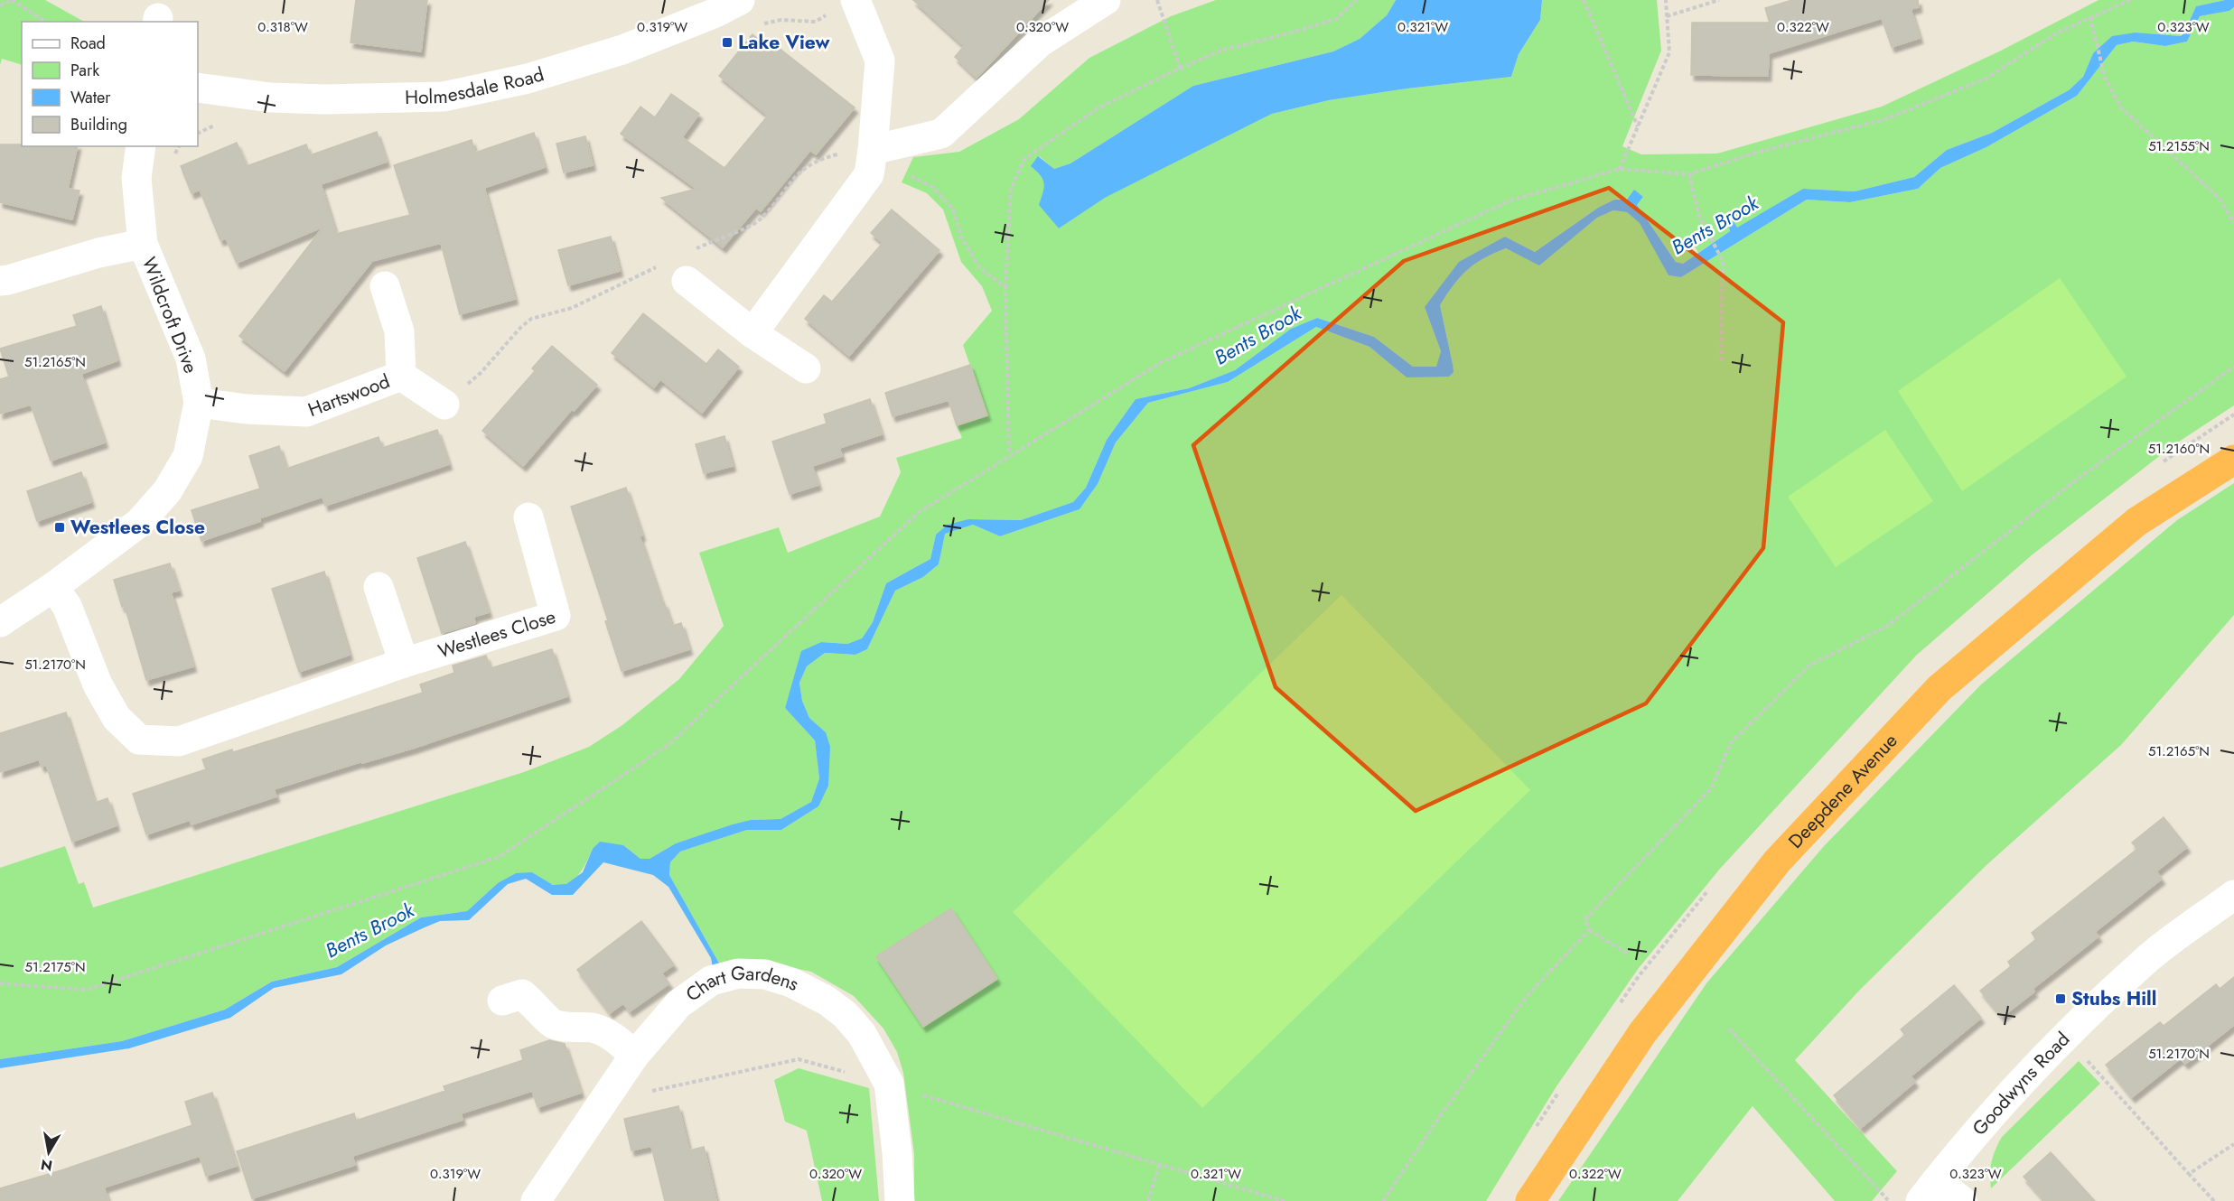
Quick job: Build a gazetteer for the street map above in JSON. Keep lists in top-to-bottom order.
{
  "streets": {
    "highway": ["Deepdene Avenue"],
    "street": [
      "Holmesdale Road",
      "Wildcroft Drive",
      "Hartswood",
      "Westlees Close",
      "Chart Gardens",
      "Goodwyns Road"
    ]
  },
  "crossings": [
    ["Wildcroft Drive", "Hartswood"],
    ["Wildcroft Drive", "Westlees Close"]
  ],
  "water": ["Bents Brook"],
  "places": {
    "transit": ["Lake View", "Westlees Close", "Stubs Hill"]
  },
  "legend": [
    "Road",
    "Park",
    "Water",
    "Building"
  ],
  "north": "bottom",
  "coordinates": [
    "0.318°W",
    "0.319°W",
    "0.320°W",
    "0.321°W",
    "0.322°W",
    "0.323°W",
    "51.2155°N",
    "51.2165°N",
    "51.2160°N",
    "51.2170°N",
    "51.2175°N"
  ]
}
